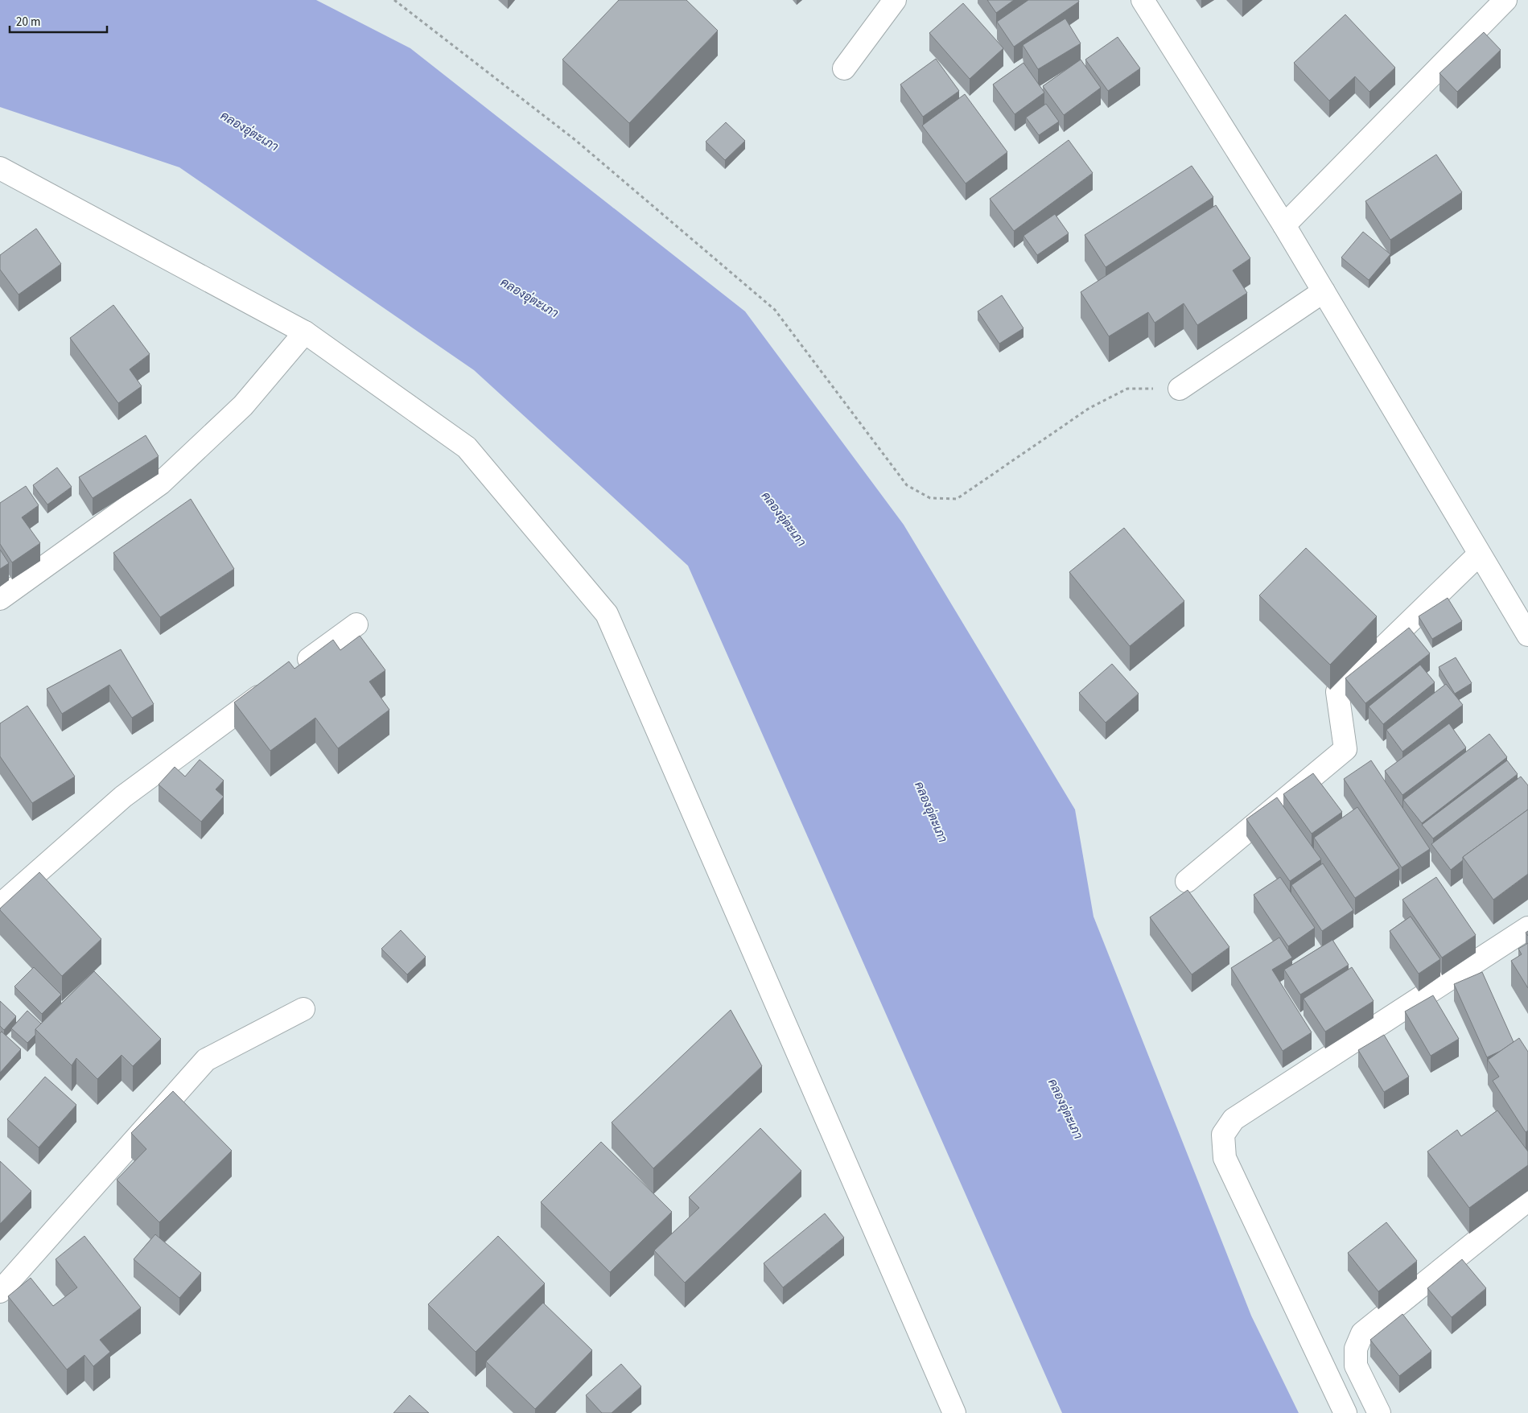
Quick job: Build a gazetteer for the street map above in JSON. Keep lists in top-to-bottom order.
{
  "water": ["คลองอุ่ตะเภา"],
  "scale_bar": "20 m"
}
